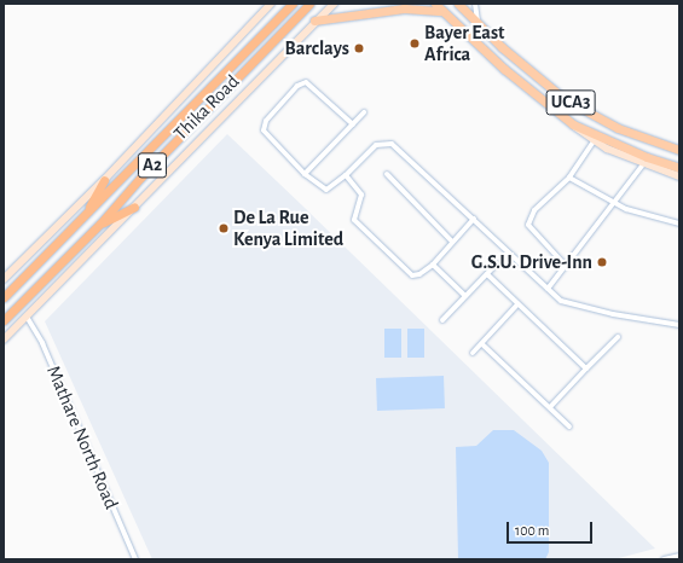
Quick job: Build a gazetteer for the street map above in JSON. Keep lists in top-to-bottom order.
{
  "streets": {
    "highway": ["Thika Road", "A2"],
    "main road": ["UCA3"],
    "street": ["Mathare North Road"]
  },
  "crossings": [
    ["Thika Road", "Mathare North Road"]
  ],
  "places": [
    "Bayer East Africa",
    "Barclays",
    "De La Rue Kenya Limited",
    "G.S.U. Drive-Inn"
  ],
  "scale_bar": "100 m"
}
